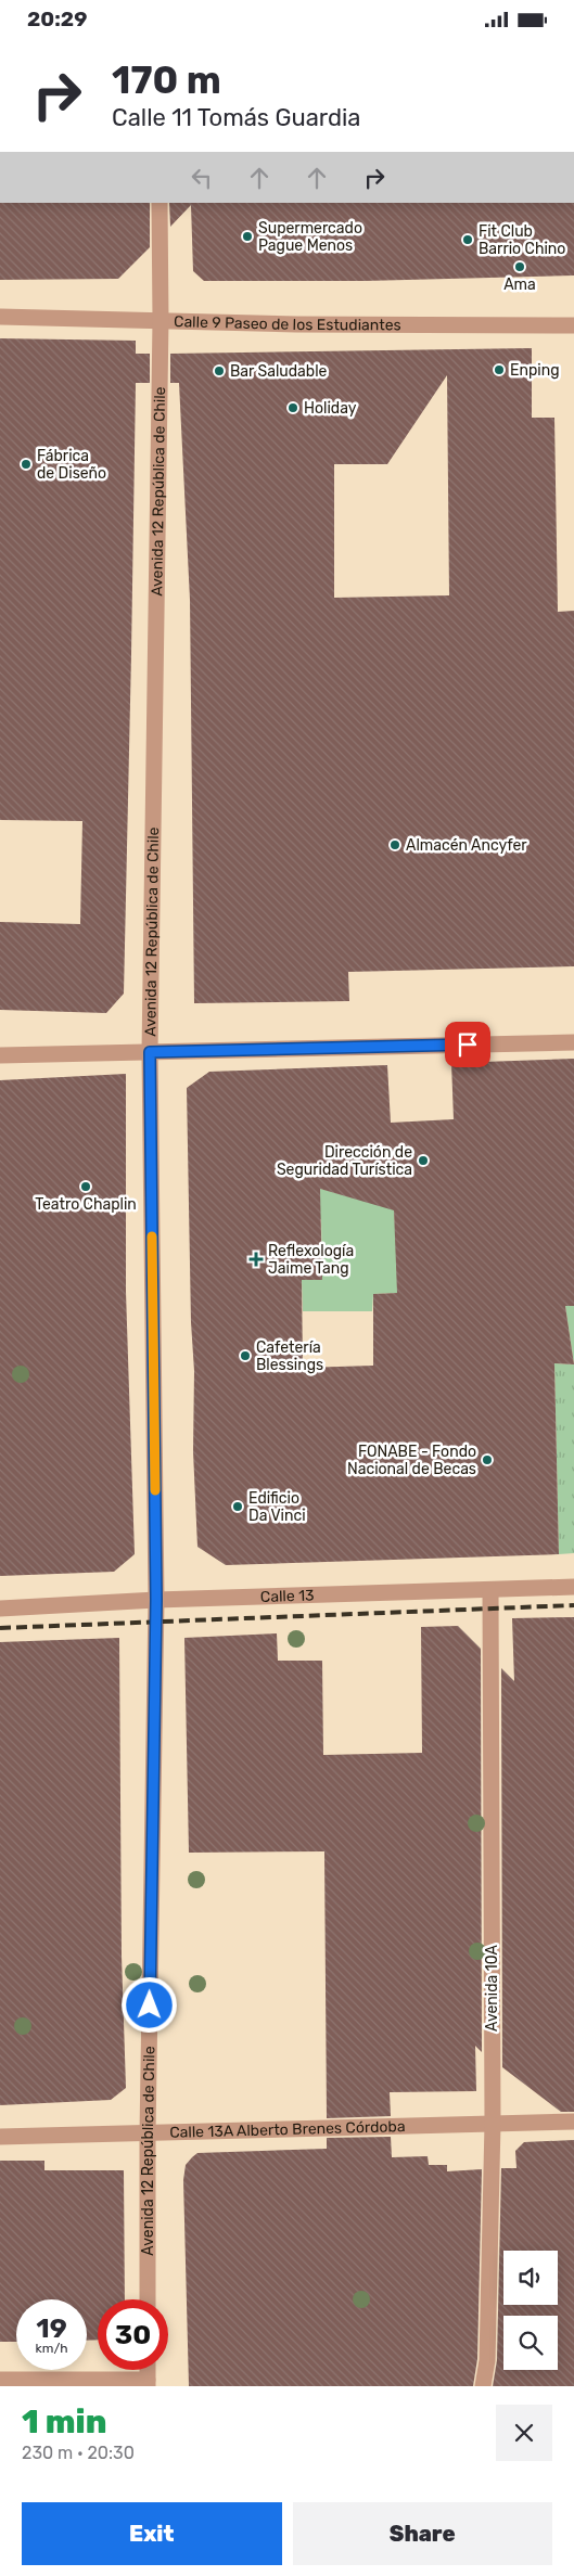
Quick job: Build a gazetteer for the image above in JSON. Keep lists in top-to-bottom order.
{
  "streets": {
    "street": [
      "Calle 9 Paseo de los Estudiantes",
      "Avenida 12 República de Chile",
      "Calle 13",
      "Avenida 10A",
      "Calle 13A Alberto Brenes Córdoba"
    ]
  },
  "crossings": [
    ["Calle 9 Paseo de los Estudiantes", "Avenida 12 República de Chile"],
    ["Avenida 12 República de Chile", "Calle 13"],
    ["Avenida 12 República de Chile", "Calle 13A Alberto Brenes Córdoba"],
    ["Calle 13", "Avenida 10A"],
    ["Avenida 10A", "Calle 13A Alberto Brenes Córdoba"]
  ],
  "places": {
    "other": [
      "Supermercado Pague Menos",
      "Fit Club Barrio Chino",
      "Ama",
      "Enping",
      "Bar Saludable",
      "Holiday",
      "Fábrica de Diseño",
      "Almacén Ancyfer",
      "Dirección de Seguridad Turística",
      "Teatro Chaplin",
      "Cafetería Blessings",
      "FONABE - Fondo Nacional de Becas",
      "Edificio Da Vinci"
    ],
    "health": ["Reflexología Jaime Tang"]
  },
  "page": {
    "status": "20:29",
    "turn": ["170 m", "Calle 11 Tomás Guardia"],
    "speed": "19 km/h",
    "limit": "30",
    "heading": ["1 min", "230 m · 20:30"],
    "buttons": ["Exit", "Share"]
  }
}
